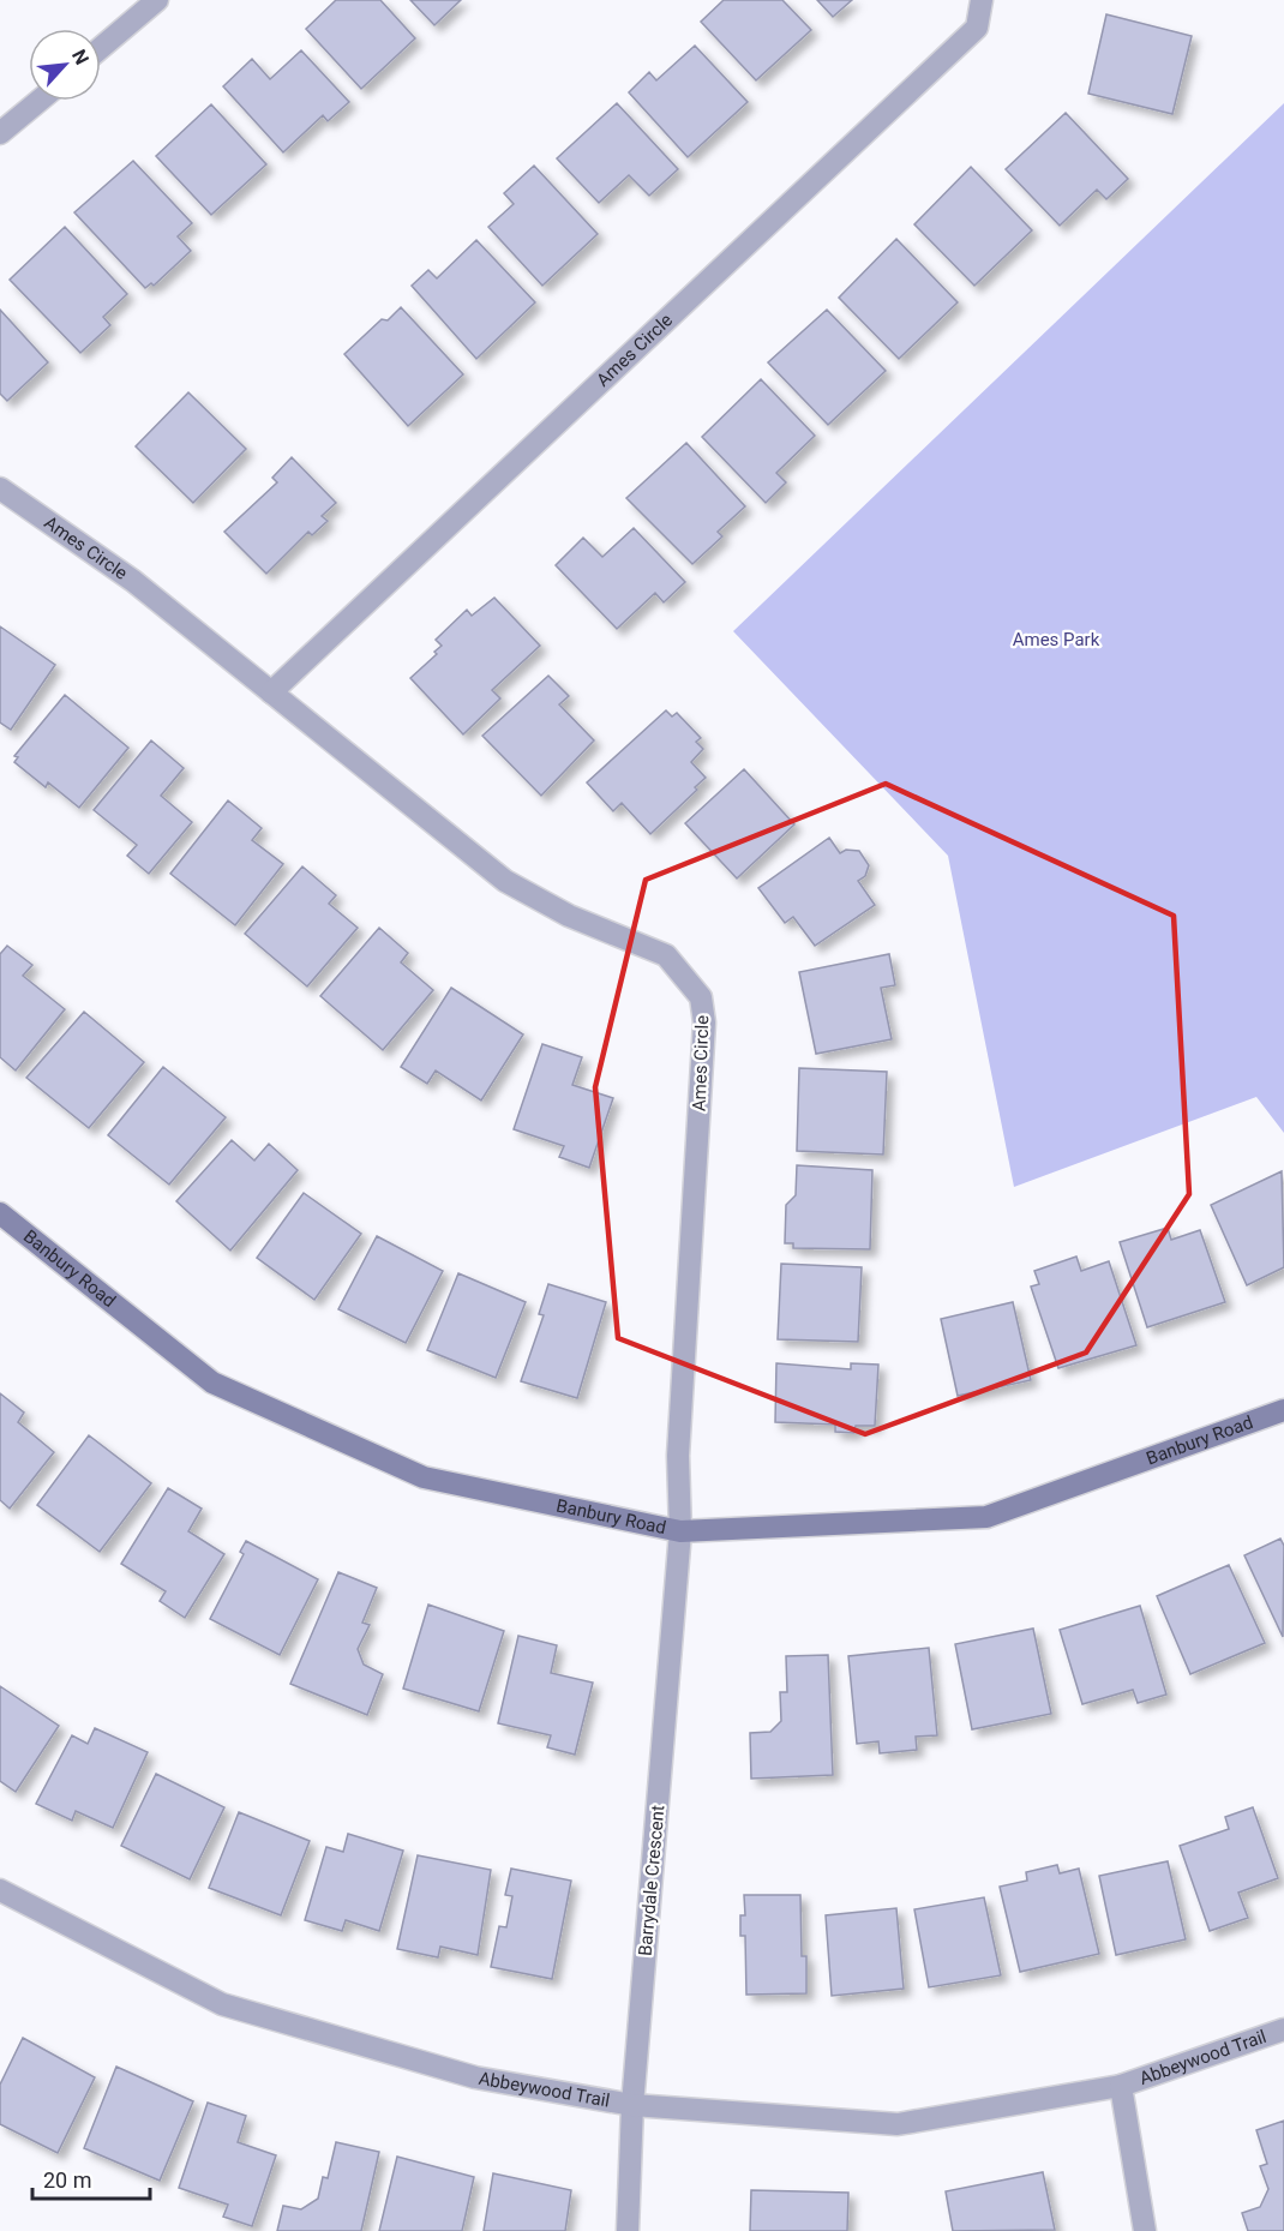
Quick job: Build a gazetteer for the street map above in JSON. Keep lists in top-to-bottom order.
{
  "streets": {
    "street": [
      "Ames Circle",
      "Banbury Road",
      "Barrydale Crescent",
      "Abbeywood Trail"
    ]
  },
  "crossings": [
    ["Ames Circle", "Banbury Road"],
    ["Ames Circle", "Barrydale Crescent"],
    ["Banbury Road", "Barrydale Crescent"],
    ["Barrydale Crescent", "Abbeywood Trail"]
  ],
  "parks": ["Ames Park"],
  "scale_bar": "20 m",
  "north": "top right"
}
